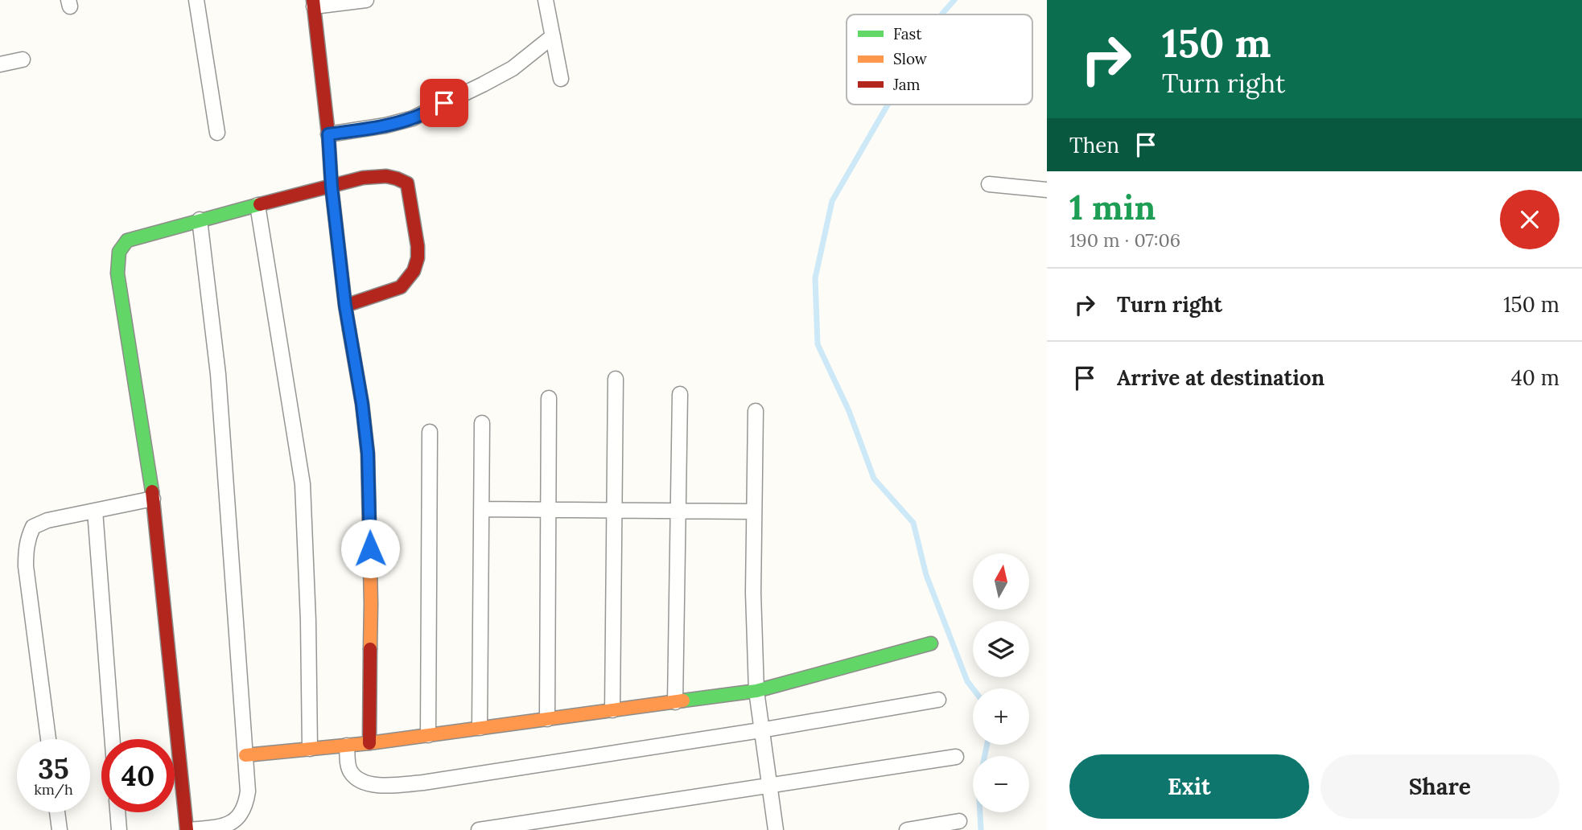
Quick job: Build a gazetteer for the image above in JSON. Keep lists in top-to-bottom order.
{
  "legend": ["Fast", "Slow", "Jam"],
  "north": "top",
  "page": {
    "turn": ["150 m", "Turn right"],
    "then": "Then",
    "heading": ["1 min", "190 m · 07:06"],
    "list": [
      {
        "name": "Turn right",
        "value": "150 m"
      },
      {
        "name": "Arrive at destination",
        "value": "40 m"
      }
    ],
    "map_buttons": ["+", "−"],
    "speed": "35 km/h",
    "limit": "40",
    "buttons": ["Exit", "Share"]
  }
}
